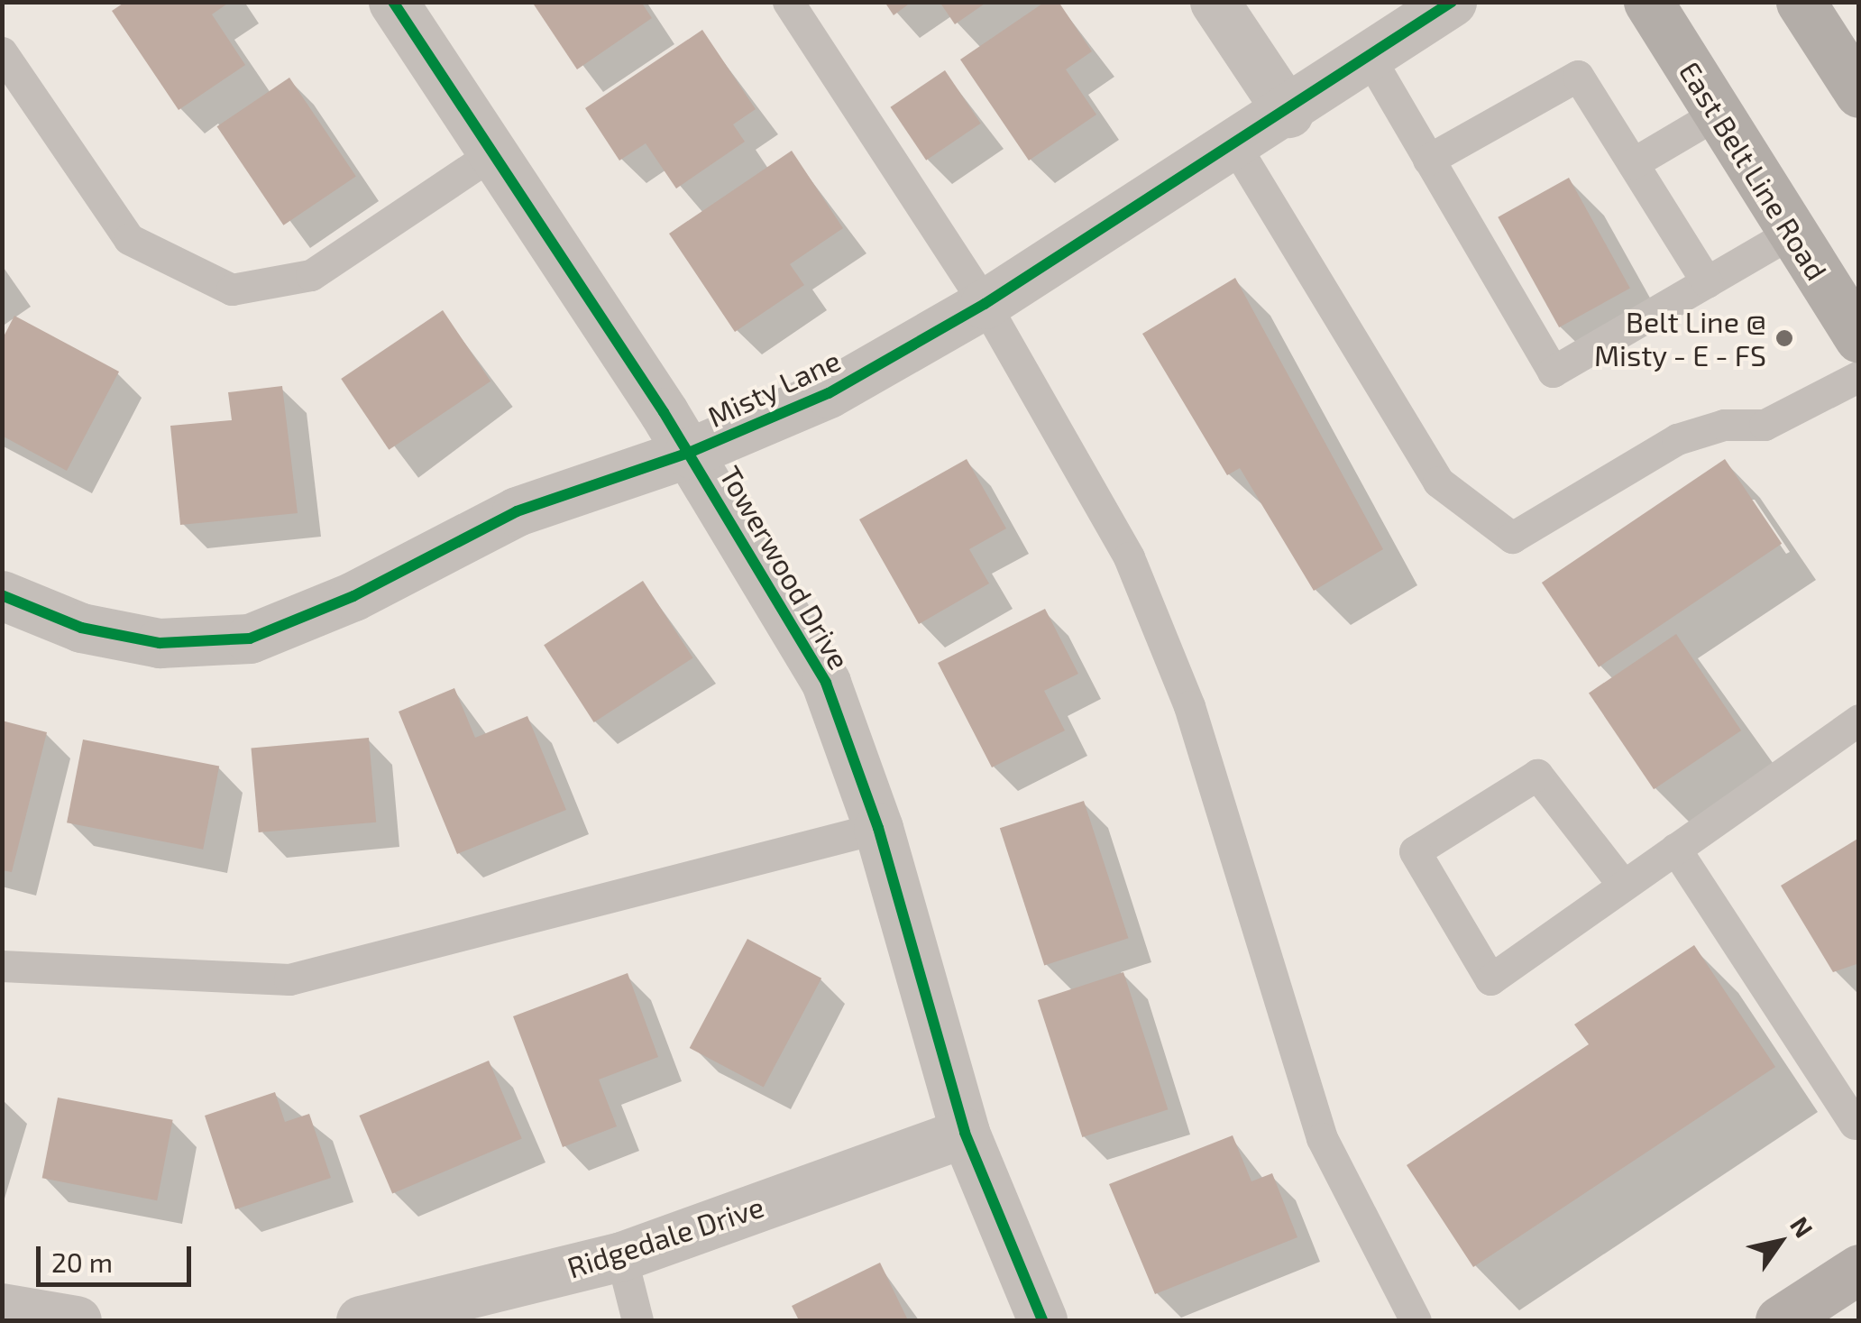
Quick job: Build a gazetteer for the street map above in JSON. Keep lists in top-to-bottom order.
{
  "streets": {
    "main road": ["East Belt Line Road"],
    "street": ["Misty Lane", "Towerwood Drive", "Ridgedale Drive"]
  },
  "crossings": [
    ["Misty Lane", "Towerwood Drive"],
    ["Towerwood Drive", "Ridgedale Drive"]
  ],
  "places": ["Belt Line @ Misty - E - FS"],
  "scale_bar": "20 m",
  "north": "top right"
}
